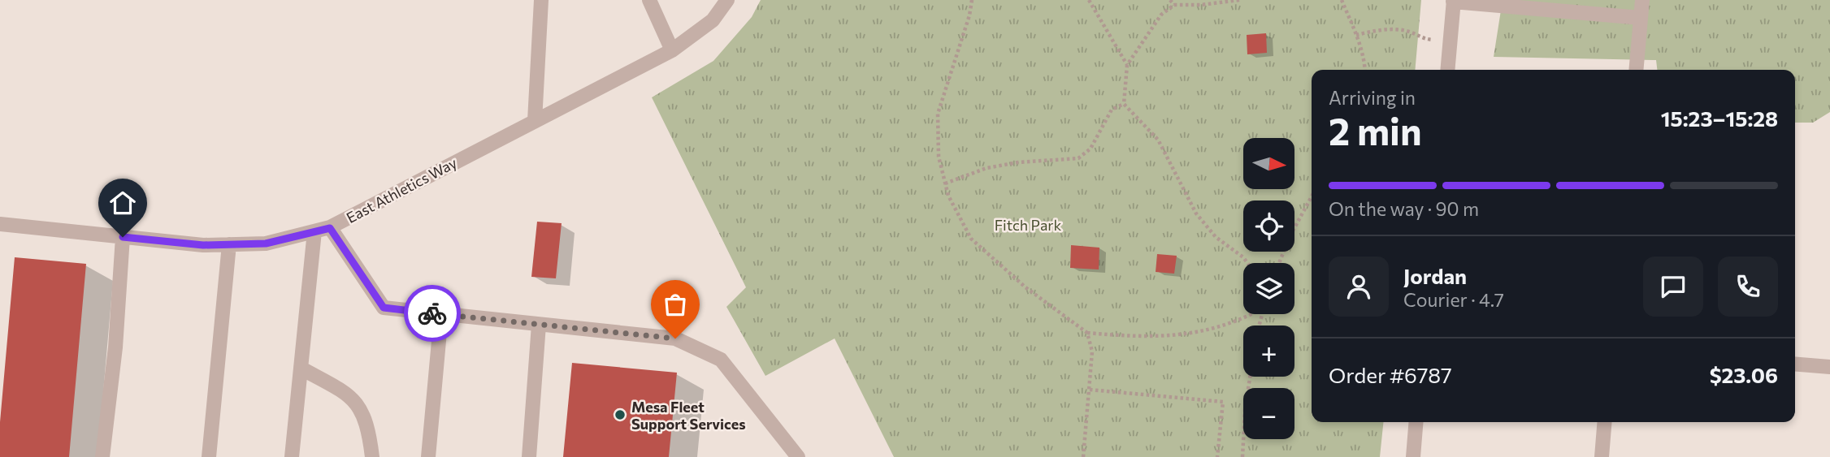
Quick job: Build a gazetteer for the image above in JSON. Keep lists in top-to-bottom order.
{
  "streets": {
    "street": ["East Athletics Way"]
  },
  "parks": ["Fitch Park"],
  "places": ["Mesa Fleet Support Services"],
  "north": "right",
  "page": {
    "heading": ["2 min", "Arriving in", "15:23–15:28"],
    "panel": [
      "Jordan",
      "Courier · 4.7",
      "Order #6787",
      "$23.06"
    ],
    "map_buttons": ["+", "−"],
    "bar": "On the way · 90 m"
  }
}
